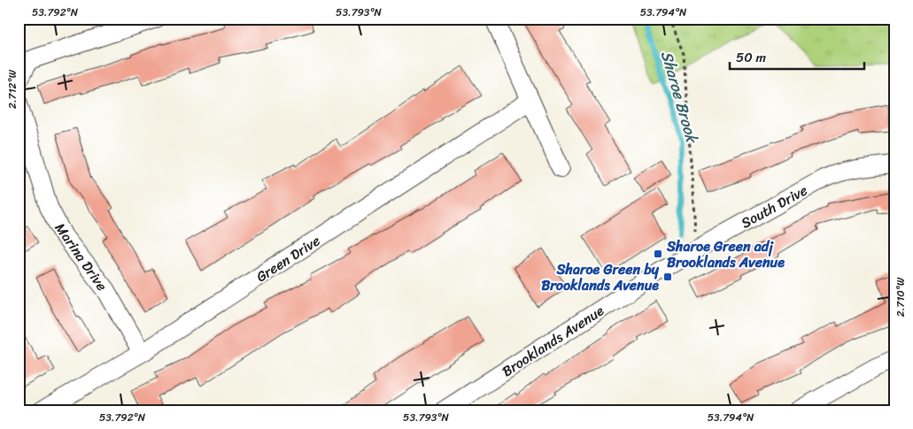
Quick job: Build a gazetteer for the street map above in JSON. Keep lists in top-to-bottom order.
{
  "streets": {
    "street": [
      "South Drive",
      "Marina Drive",
      "Green Drive",
      "Brooklands Avenue"
    ]
  },
  "crossings": [
    ["South Drive", "Brooklands Avenue"],
    ["Marina Drive", "Green Drive"]
  ],
  "water": ["Sharoe Brook"],
  "places": {
    "transit": ["Sharoe Green adj Brooklands Avenue", "Sharoe Green by Brooklands Avenue"]
  },
  "scale_bar": "50 m",
  "coordinates": [
    "53.792°N",
    "53.793°N",
    "53.794°N",
    "2.712°W",
    "2.710°W"
  ]
}
